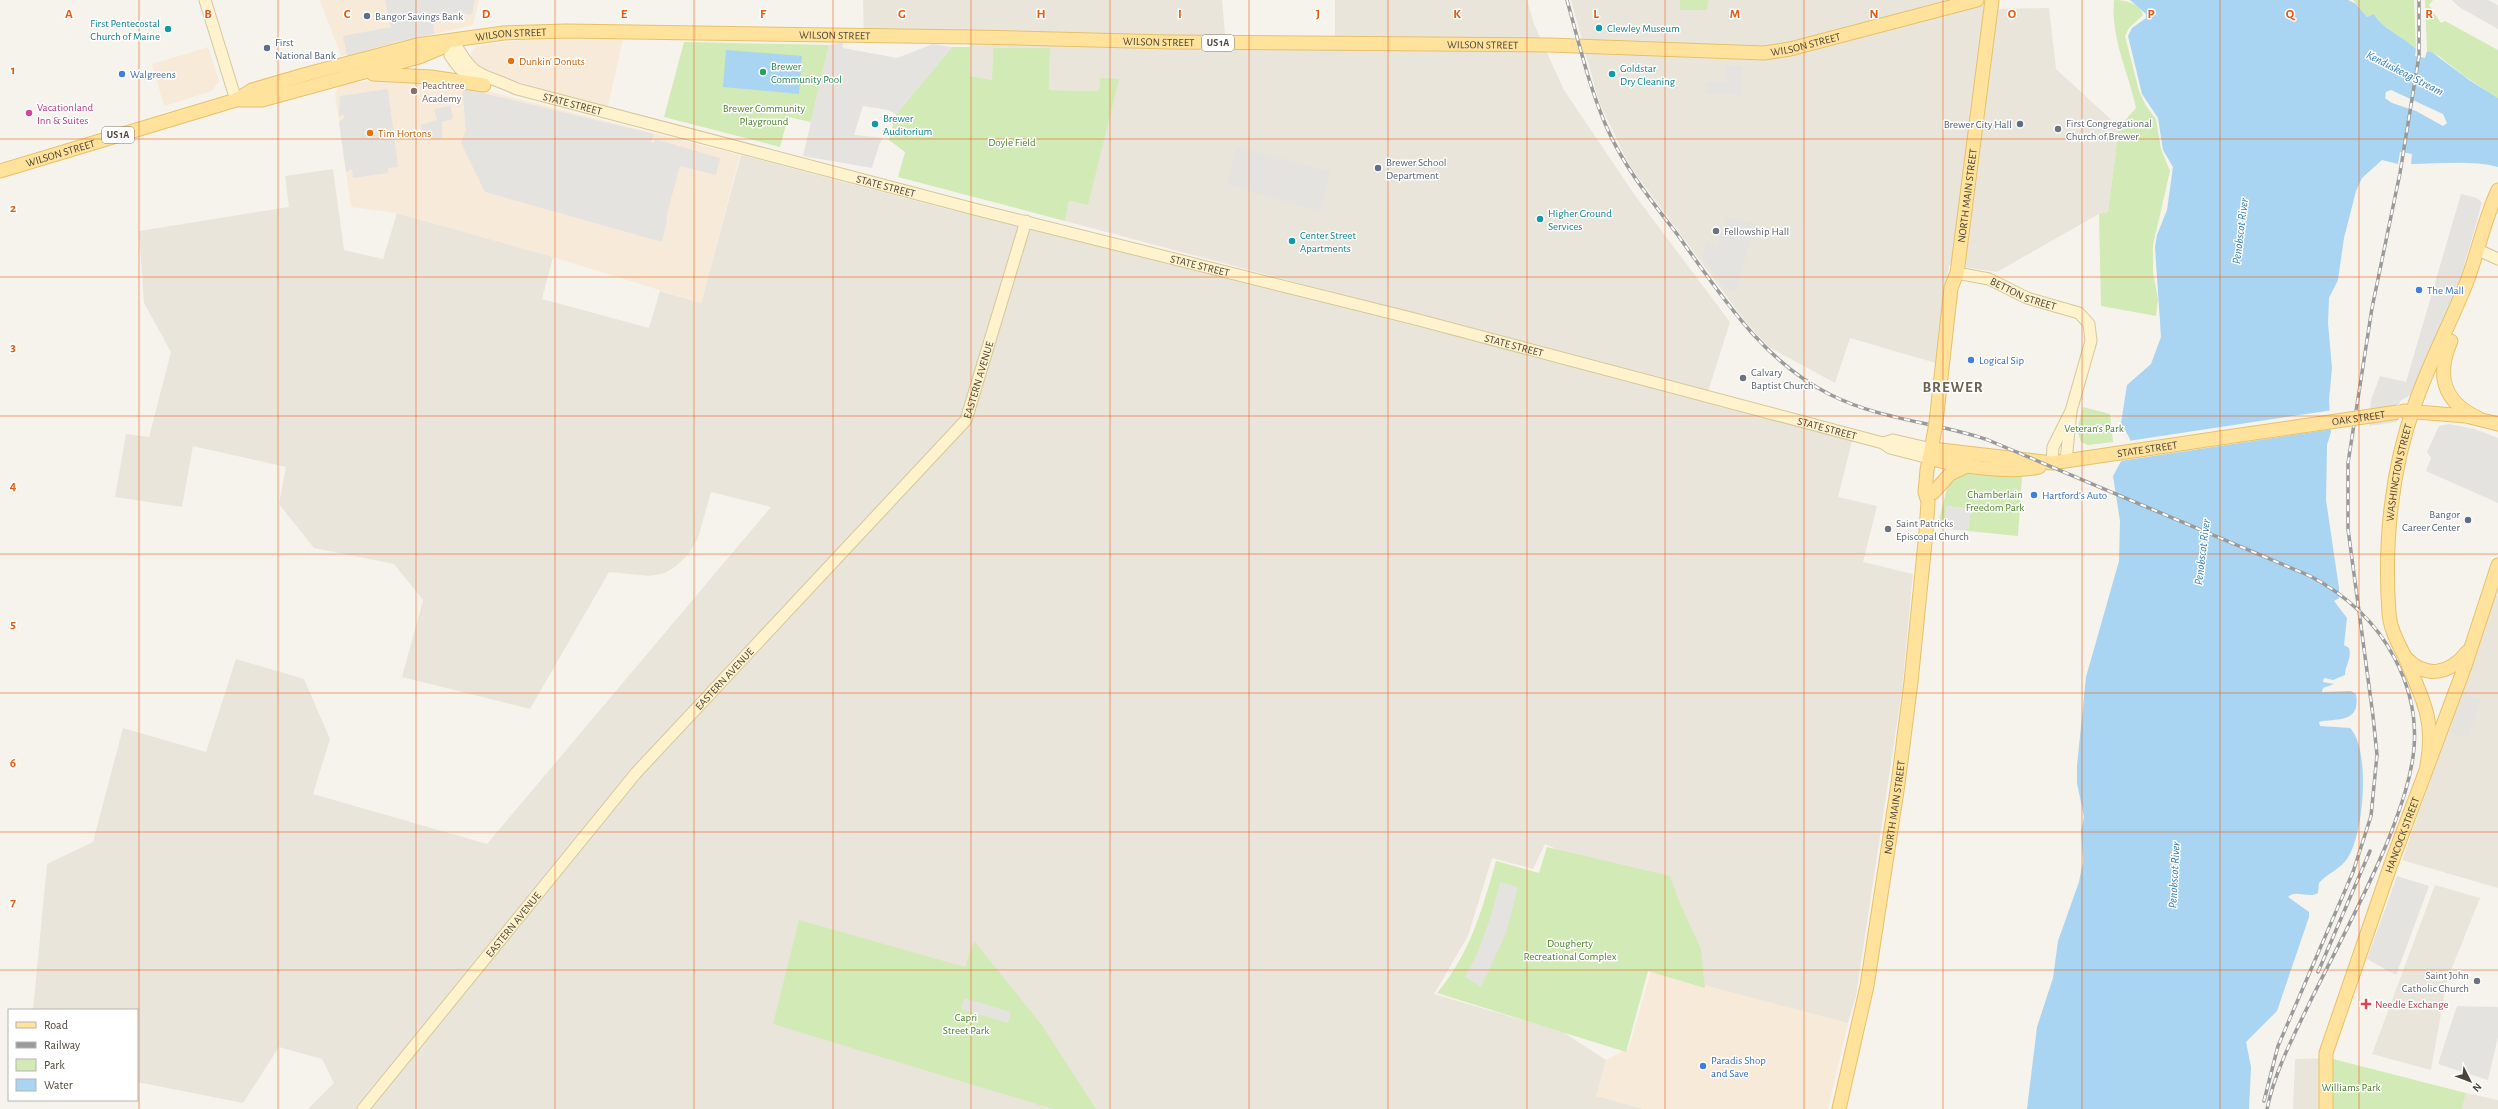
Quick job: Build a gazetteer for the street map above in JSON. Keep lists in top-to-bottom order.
{
  "streets": {
    "main road": [
      "WILSON STREET",
      "US 1A",
      "STATE STREET",
      "NORTH MAIN STREET",
      "BETTON STREET",
      "EASTERN AVENUE",
      "OAK STREET",
      "WASHINGTON STREET",
      "HANCOCK STREET"
    ]
  },
  "crossings": [
    ["WILSON STREET", "STATE STREET"],
    ["STATE STREET", "NORTH MAIN STREET"],
    ["STATE STREET", "EASTERN AVENUE"],
    ["STATE STREET", "OAK STREET"],
    ["NORTH MAIN STREET", "BETTON STREET"],
    ["OAK STREET", "WASHINGTON STREET"],
    ["WASHINGTON STREET", "HANCOCK STREET"]
  ],
  "districts": ["BREWER"],
  "water": ["Kenduskeag Stream", "Penobscot River"],
  "parks": [
    "Brewer Community Playground",
    "Doyle Field",
    "Veteran's Park",
    "Chamberlain Freedom Park",
    "Dougherty Recreational Complex",
    "Capri Street Park",
    "Williams Park"
  ],
  "places": {
    "other": [
      "Bangor Savings Bank",
      "Clewley Museum",
      "First Pentecostal Church of Maine",
      "First National Bank",
      "Dunkin' Donuts",
      "Brewer Community Pool",
      "Walgreens",
      "Goldstar Dry Cleaning",
      "Peachtree Academy",
      "Vacationland Inn & Suites",
      "Brewer Auditorium",
      "Brewer City Hall",
      "First Congregational Church of Brewer",
      "Tim Hortons",
      "Brewer School Department",
      "Higher Ground Services",
      "Fellowship Hall",
      "Center Street Apartments",
      "The Mall",
      "Logical Sip",
      "Calvary Baptist Church",
      "Hartford's Auto",
      "Bangor Career Center",
      "Saint Patricks Episcopal Church",
      "Saint John Catholic Church",
      "Paradis Shop and Save"
    ],
    "health": ["Needle Exchange"]
  },
  "legend": [
    "Road",
    "Railway",
    "Park",
    "Water"
  ],
  "north": "bottom right",
  "grid": {
    "columns": [
      "A",
      "B",
      "C",
      "D",
      "E",
      "F",
      "G",
      "H",
      "I",
      "J",
      "K",
      "L",
      "M",
      "N",
      "O",
      "P",
      "Q",
      "R"
    ],
    "rows": [
      "1",
      "2",
      "3",
      "4",
      "5",
      "6",
      "7"
    ]
  }
}
